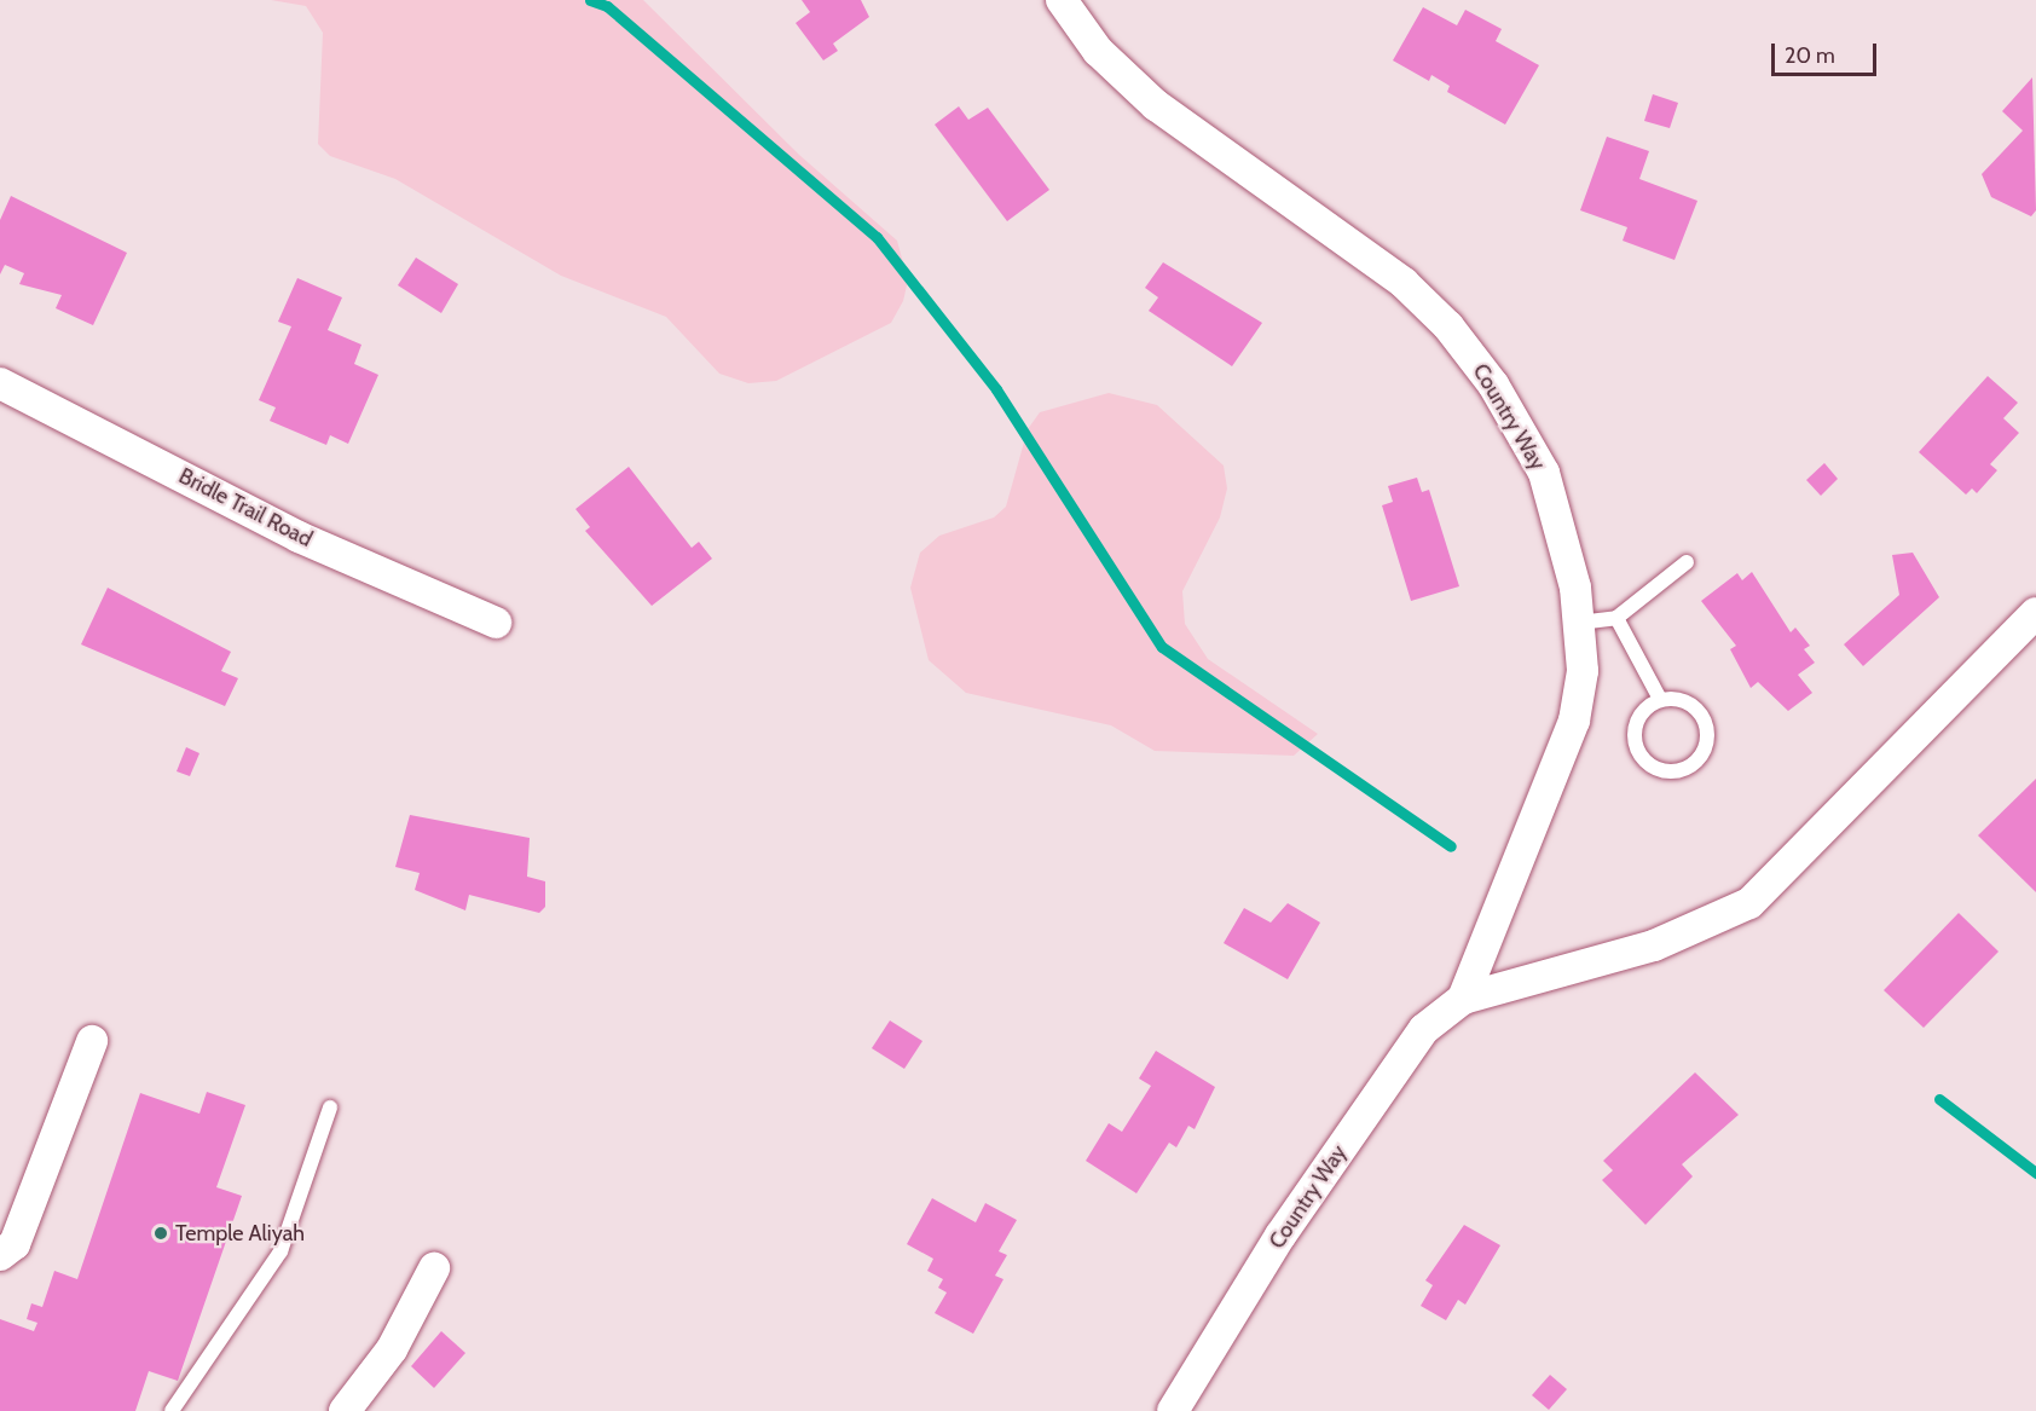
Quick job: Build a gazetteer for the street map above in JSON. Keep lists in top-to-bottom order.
{
  "streets": {
    "street": ["Country Way", "Bridle Trail Road"]
  },
  "places": ["Temple Aliyah"],
  "scale_bar": "20 m"
}
